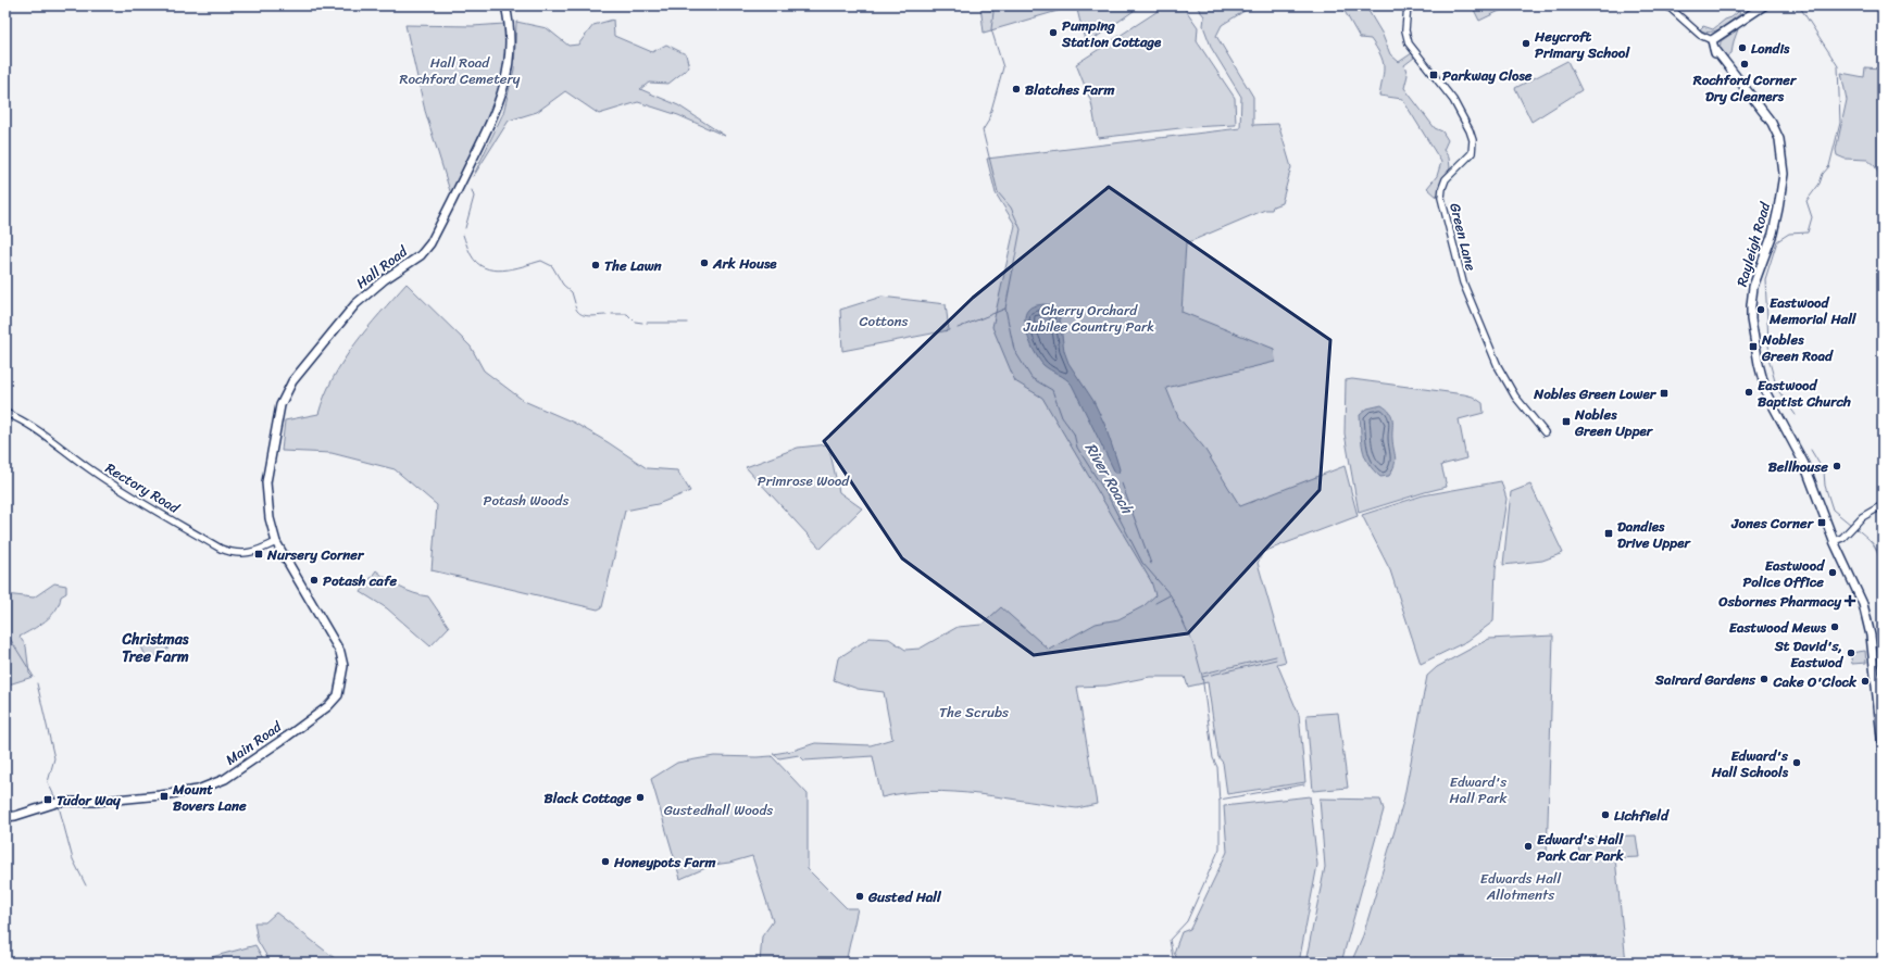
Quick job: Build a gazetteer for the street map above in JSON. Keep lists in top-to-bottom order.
{
  "streets": {
    "main road": ["Rayleigh Road", "Hall Road", "Main Road"],
    "street": ["Green Lane", "Rectory Road"]
  },
  "crossings": [
    ["Hall Road", "Rectory Road"],
    ["Hall Road", "Main Road"],
    ["Rectory Road", "Main Road"]
  ],
  "districts": ["Christmas Tree Farm"],
  "water": ["River Roach"],
  "parks": [
    "Hall Road Rochford Cemetery",
    "Cherry Orchard Jubilee Country Park",
    "Cottons",
    "Primrose Wood",
    "Potash Woods",
    "The Scrubs",
    "Edward's Hall Park",
    "Gustedhall Woods",
    "Edwards Hall Allotments"
  ],
  "places": {
    "other": [
      "Pumping Station Cottage",
      "Heycroft Primary School",
      "Londis",
      "Rochford Corner Dry Cleaners",
      "Blatches Farm",
      "Ark House",
      "The Lawn",
      "Eastwood Memorial Hall",
      "Eastwood Baptist Church",
      "Bellhouse",
      "Eastwood Police Office",
      "Potash cafe",
      "Eastwood Mews",
      "St David's, Eastwod",
      "Sairard Gardens",
      "Cake O'Clock",
      "Edward's Hall Schools",
      "Black Cottage",
      "Lichfield",
      "Edward's Hall Park Car Park",
      "Honeypots Farm",
      "Gusted Hall"
    ],
    "transit": [
      "Parkway Close",
      "Nobles Green Road",
      "Nobles Green Lower",
      "Nobles Green Upper",
      "Jones Corner",
      "Dandies Drive Upper",
      "Nursery Corner",
      "Mount Bovers Lane",
      "Tudor Way"
    ],
    "health": ["Osbornes Pharmacy"]
  }
}
